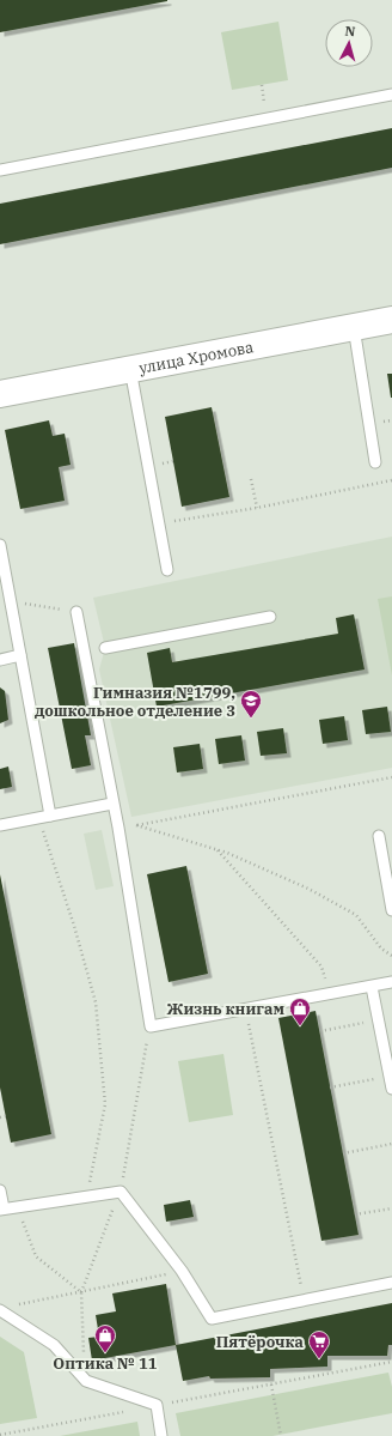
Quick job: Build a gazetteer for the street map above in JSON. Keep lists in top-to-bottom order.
{
  "streets": {
    "street": ["улица Хромова"]
  },
  "places": {
    "school or university": ["Гимназия №1799, дошкольное отделение 3"],
    "shop": ["Жизнь книгам", "Оптика № 11"],
    "supermarket": ["Пятёрочка"]
  },
  "north": "top"
}
